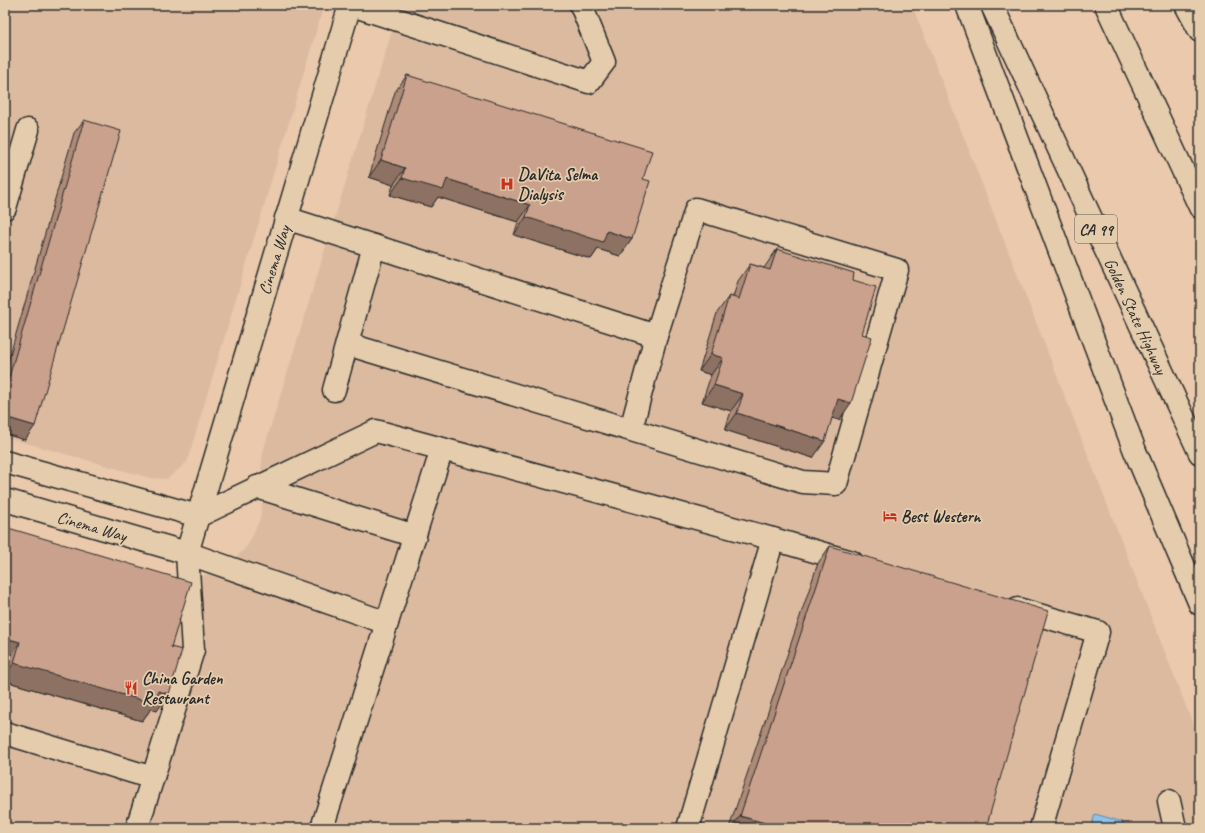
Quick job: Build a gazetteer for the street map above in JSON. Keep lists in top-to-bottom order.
{
  "streets": {
    "main road": ["CA 99", "Cinema Way", "Golden State Highway"]
  },
  "places": {
    "hospital": ["DaVita Selma Dialysis"],
    "hotel": ["Best Western"],
    "restaurant": ["China Garden Restaurant"]
  }
}
